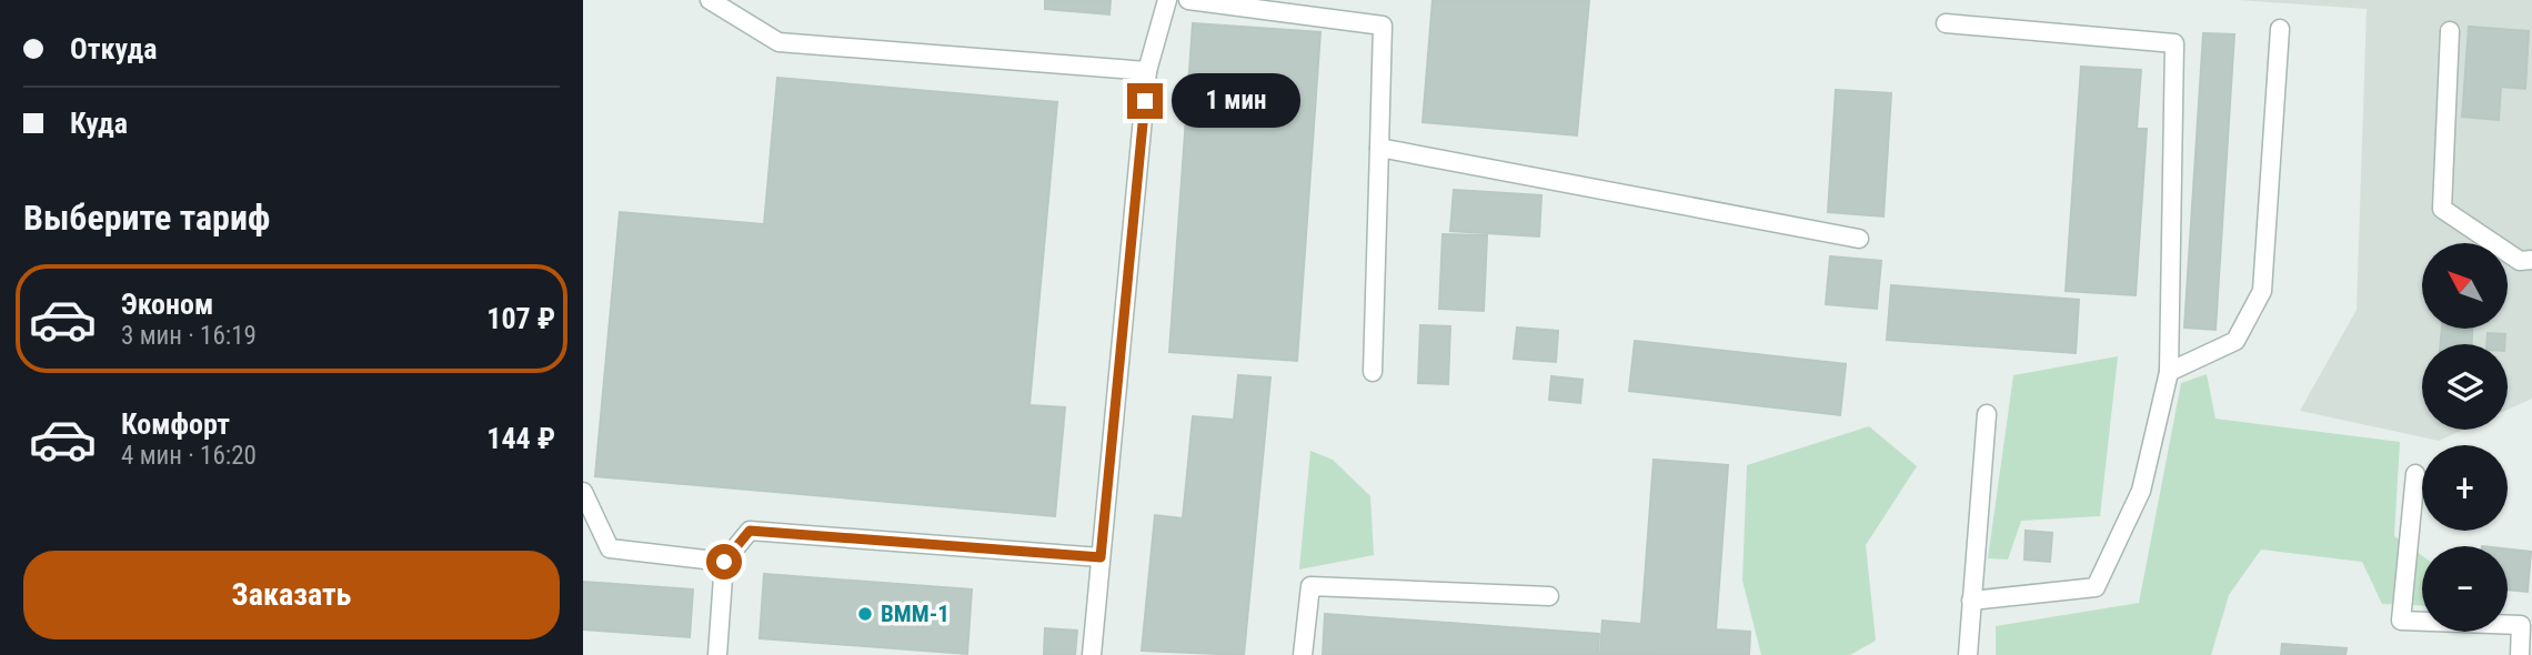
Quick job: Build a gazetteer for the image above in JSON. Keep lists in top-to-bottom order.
{
  "places": ["ВММ-1"],
  "north": "top left",
  "page": {
    "banner": ["Откуда", "Куда"],
    "bubble": "1 мин",
    "heading": "Выберите тариф",
    "map_buttons": ["+", "−"],
    "list": [
      {
        "name": "Эконом",
        "note": "3 мин · 16:19",
        "value": "107 ₽"
      },
      {
        "name": "Комфорт",
        "note": "4 мин · 16:20",
        "value": "144 ₽"
      }
    ],
    "buttons": "Заказать"
  }
}
